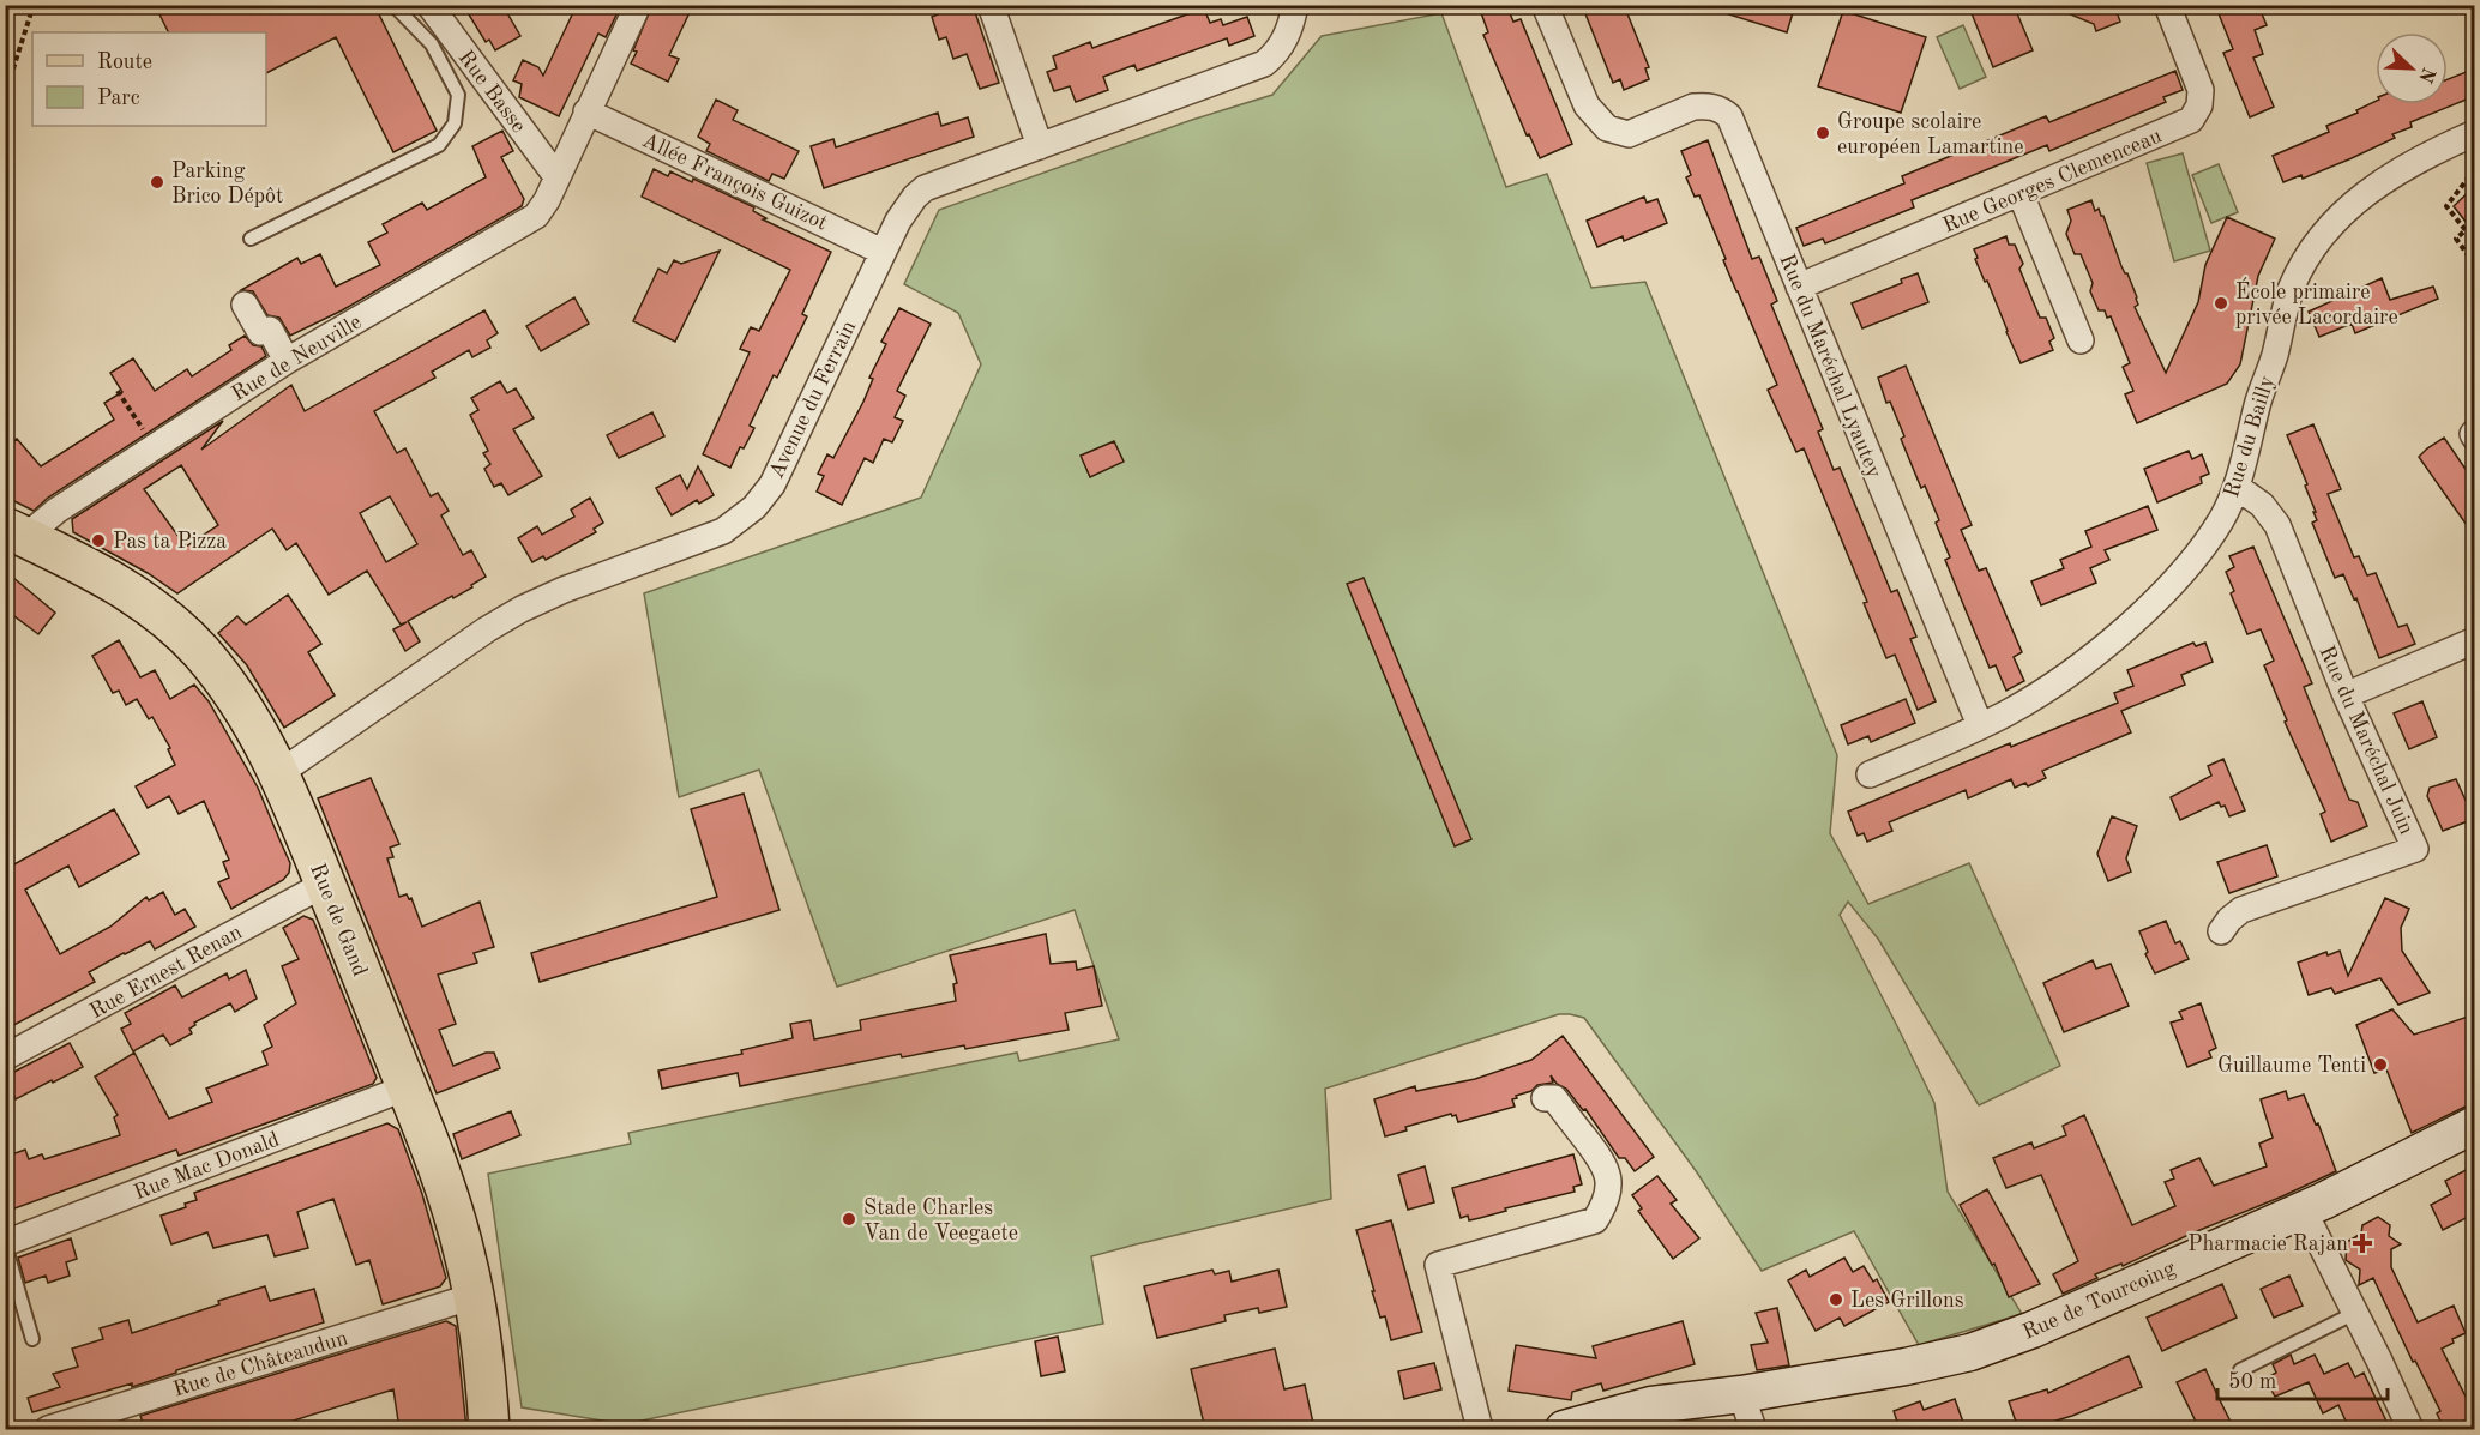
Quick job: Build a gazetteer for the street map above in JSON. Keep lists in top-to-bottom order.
{
  "streets": {
    "main road": ["Rue de Gand", "Rue de Tourcoing"],
    "street": [
      "Rue Basse",
      "Rue Georges Clemenceau",
      "Allée François Guizot",
      "Rue de Neuville",
      "Rue du Maréchal Lyautey",
      "Avenue du Ferrain",
      "Rue du Bailly",
      "Rue du Maréchal Juin",
      "Rue Ernest Renan",
      "Rue Mac Donald",
      "Rue de Châteaudun"
    ]
  },
  "crossings": [
    ["Rue Basse", "Rue de Neuville"],
    ["Rue Georges Clemenceau", "Rue du Maréchal Lyautey"],
    ["Allée François Guizot", "Rue de Neuville"],
    ["Allée François Guizot", "Avenue du Ferrain"],
    ["Rue de Neuville", "Rue de Gand"],
    ["Rue du Maréchal Lyautey", "Rue du Bailly"],
    ["Avenue du Ferrain", "Rue de Gand"],
    ["Rue du Bailly", "Rue du Maréchal Juin"],
    ["Rue de Gand", "Rue Ernest Renan"],
    ["Rue de Gand", "Rue Mac Donald"],
    ["Rue de Gand", "Rue de Châteaudun"]
  ],
  "places": {
    "other": [
      "Groupe scolaire européen Lamartine",
      "Parking Brico Dépôt",
      "École primaire privée Lacordaire",
      "Pas ta Pizza",
      "Guillaume Tenti",
      "Stade Charles Van de Veegaete",
      "Les Grillons"
    ],
    "health": ["Pharmacie Rajan"]
  },
  "legend": ["Route", "Parc"],
  "scale_bar": "50 m",
  "north": "bottom right"
}
